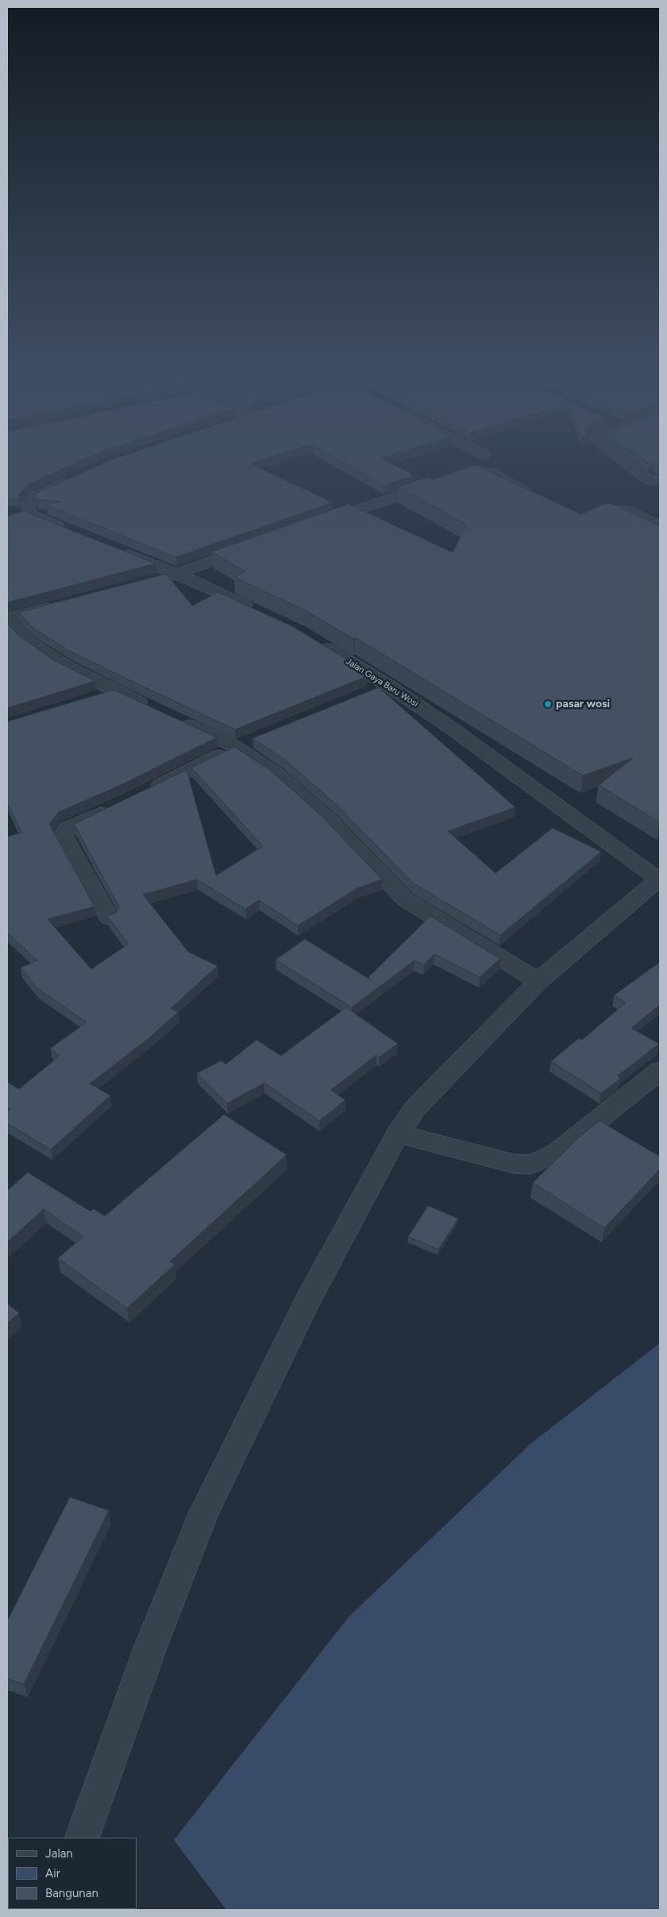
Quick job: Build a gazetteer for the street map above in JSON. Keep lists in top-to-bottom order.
{
  "streets": {
    "street": ["Jalan Gaya Baru Wosi"]
  },
  "places": ["pasar wosi"],
  "legend": ["Jalan", "Air", "Bangunan"]
}
